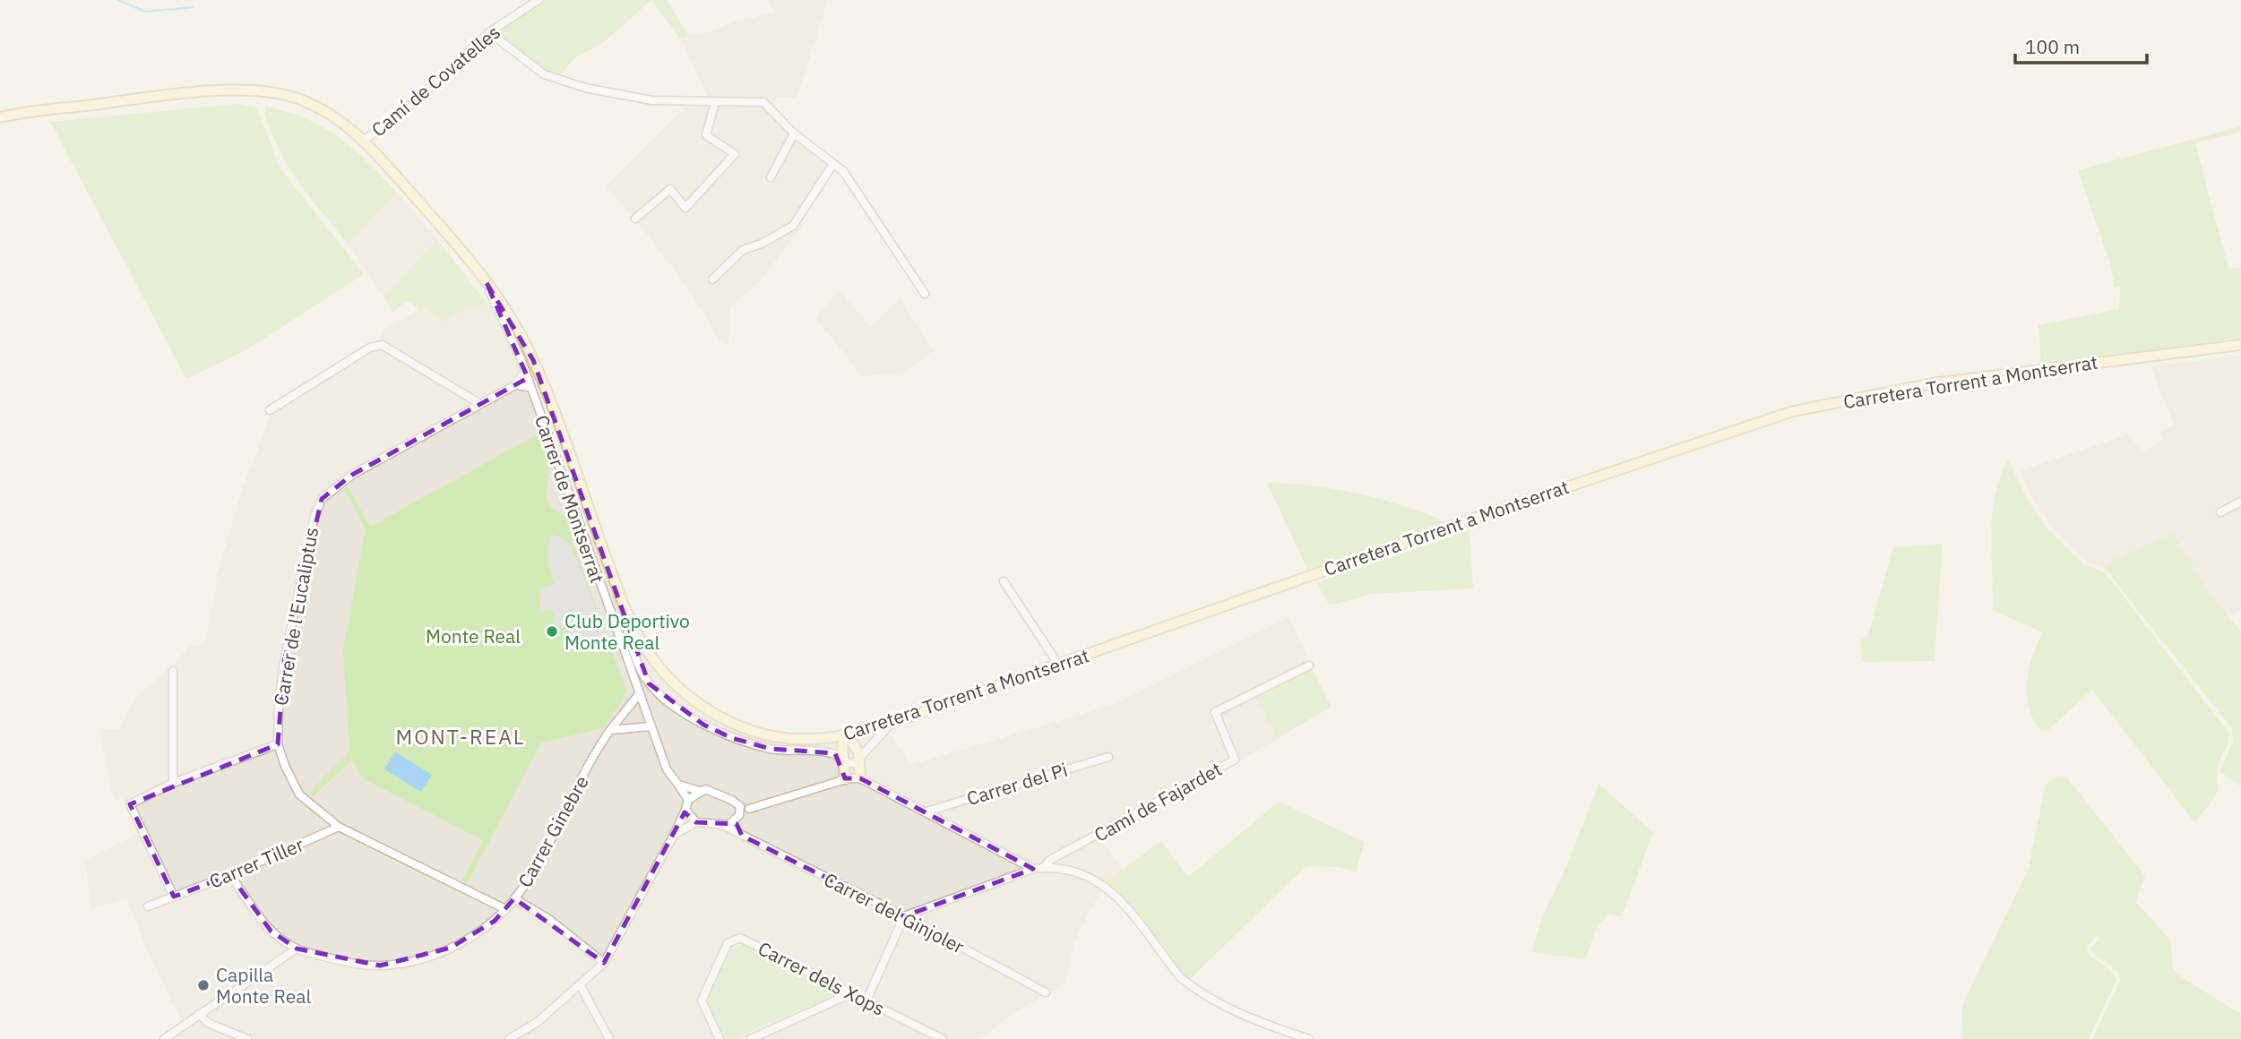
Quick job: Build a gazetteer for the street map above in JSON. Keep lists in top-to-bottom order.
{
  "streets": {
    "main road": ["Carretera Torrent a Montserrat"],
    "street": [
      "Camí de Covatelles",
      "Carrer de Montserrat",
      "Carrer de l'Eucaliptus",
      "Carrer del Pi",
      "Camí de Fajardet",
      "Carrer Ginebre",
      "Carrer Tiller",
      "Carrer del Ginjoler",
      "Carrer dels Xops"
    ]
  },
  "crossings": [
    ["Camí de Covatelles", "Carretera Torrent a Montserrat"],
    ["Carretera Torrent a Montserrat", "Carrer de Montserrat"],
    ["Carrer de Montserrat", "Carrer Ginebre"],
    ["Carrer de l'Eucaliptus", "Carrer Ginebre"],
    ["Carrer de l'Eucaliptus", "Carrer Tiller"],
    ["Carrer Ginebre", "Carrer Tiller"]
  ],
  "districts": ["MONT-REAL"],
  "parks": ["Monte Real"],
  "places": ["Club Deportivo Monte Real", "Capilla Monte Real"],
  "scale_bar": "100 m"
}
